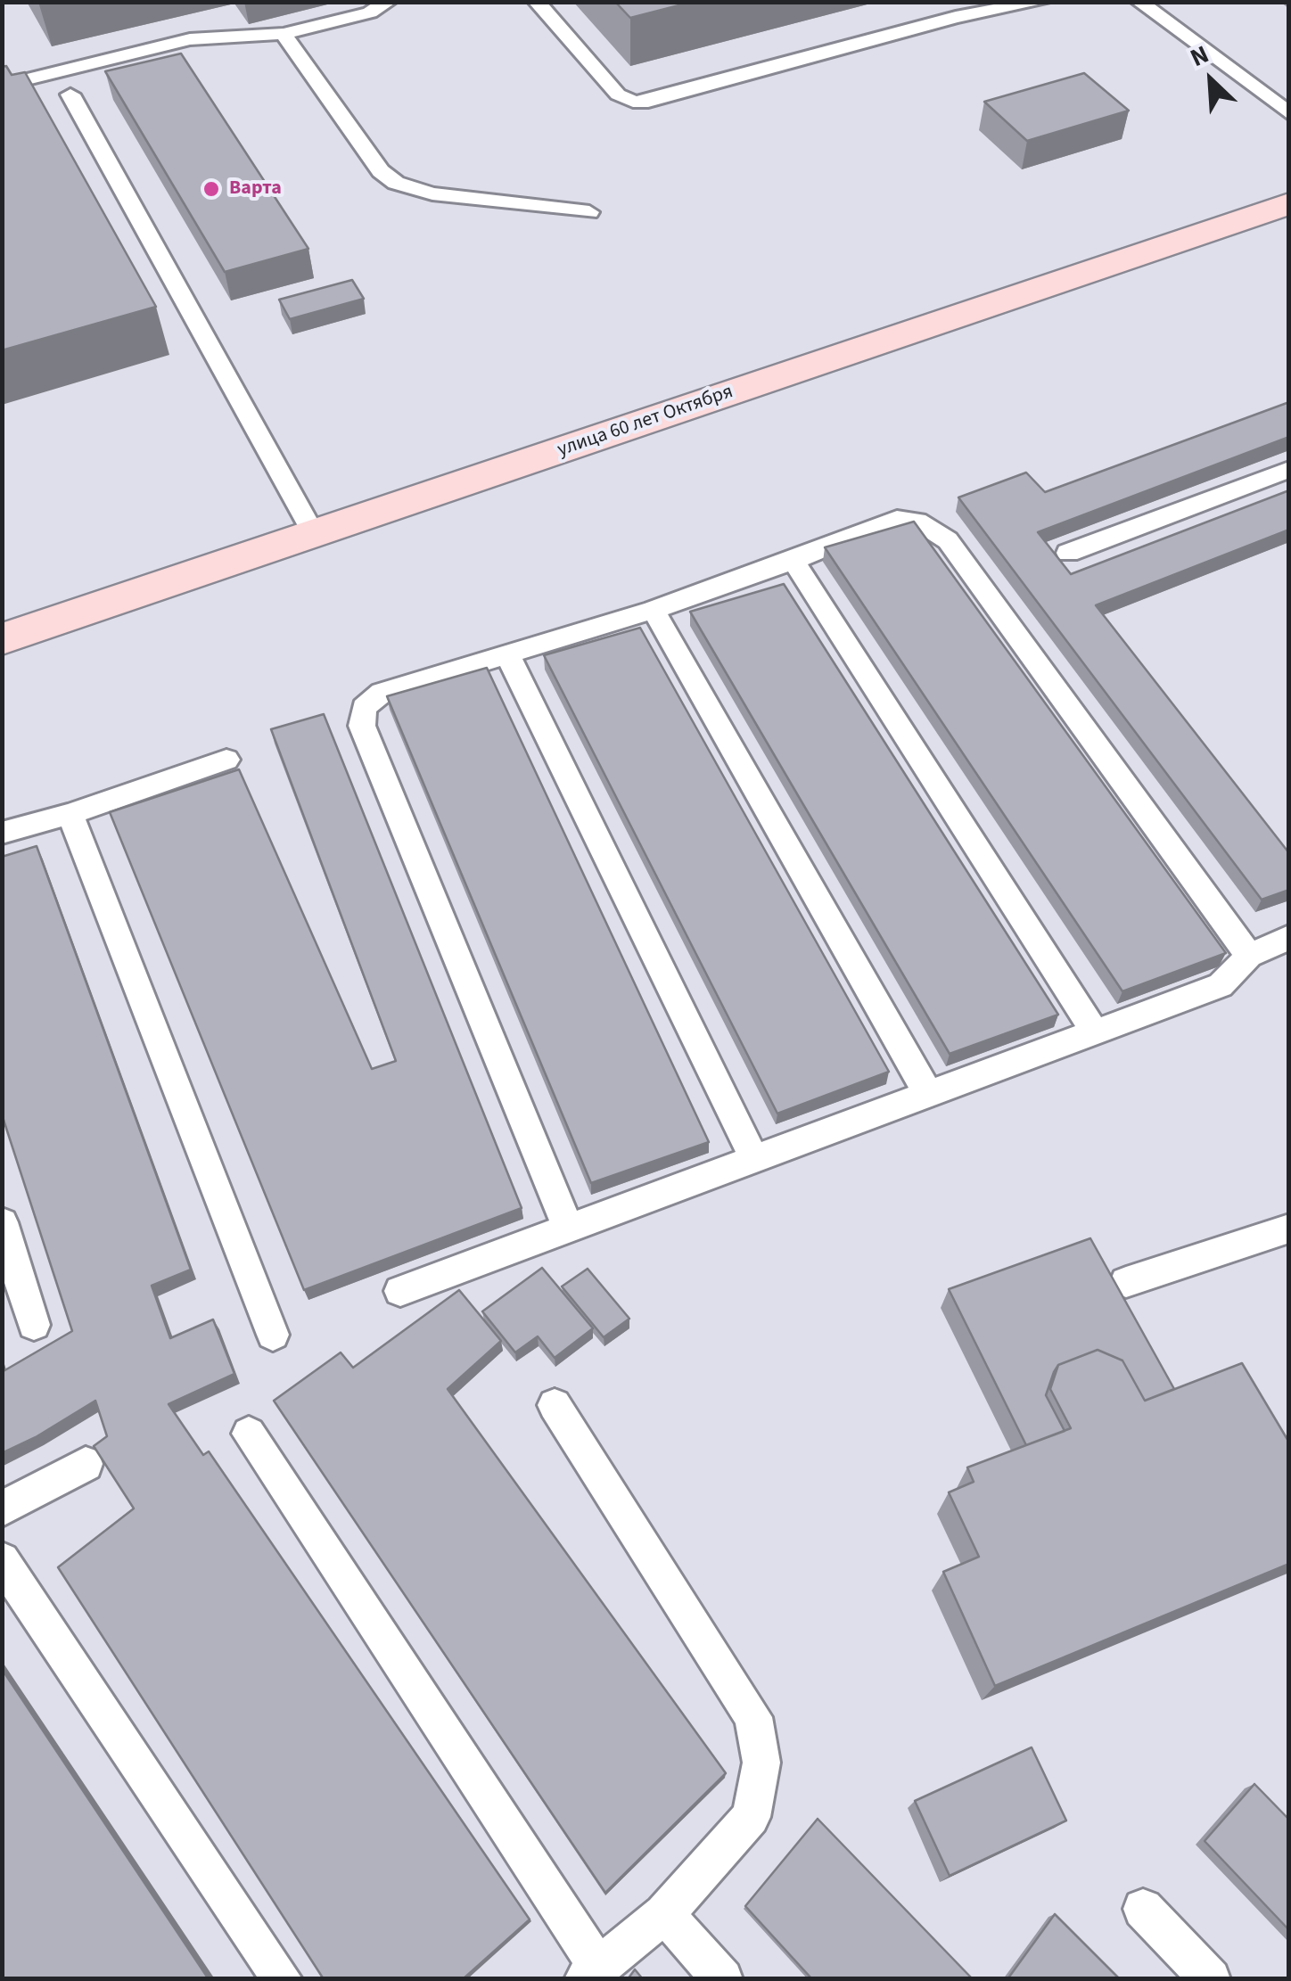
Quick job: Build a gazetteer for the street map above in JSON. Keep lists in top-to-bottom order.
{
  "streets": {
    "main road": ["улица 60 лет Октября"]
  },
  "places": ["Варта"],
  "north": "top left"
}
